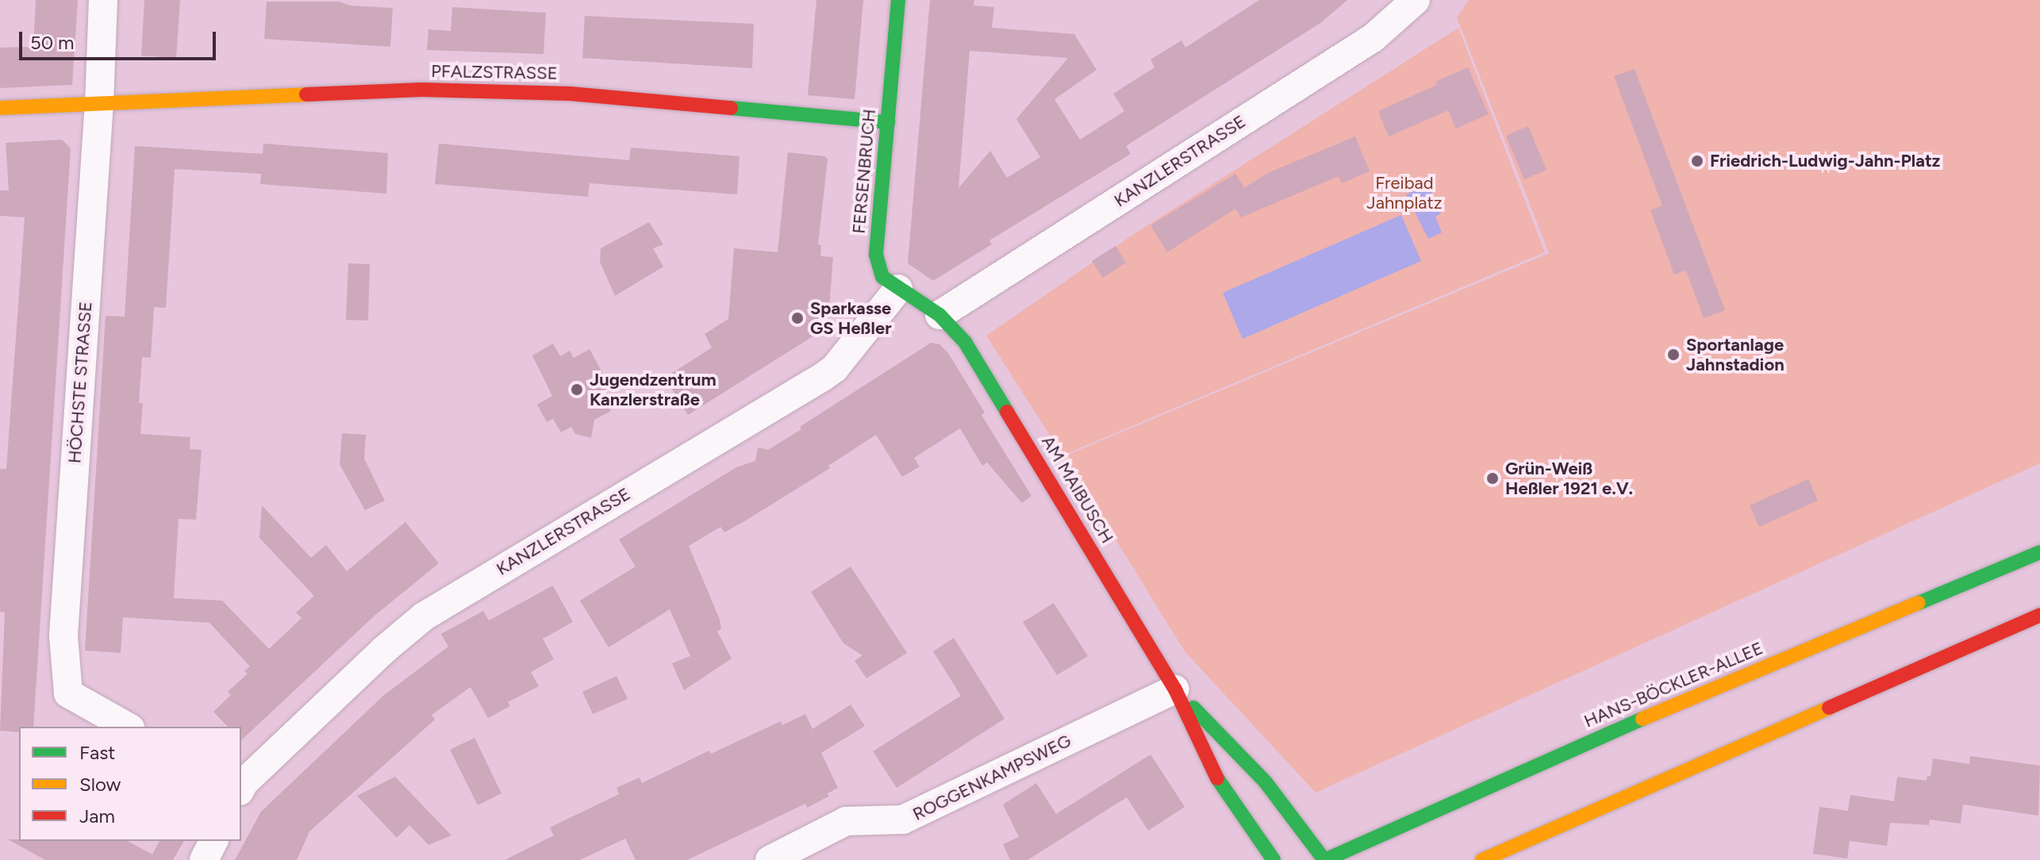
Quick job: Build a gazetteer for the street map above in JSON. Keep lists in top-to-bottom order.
{
  "streets": {
    "street": [
      "PFALZSTRASSE",
      "KANZLERSTRASSE",
      "FERSENBRUCH",
      "HÖCHSTE STRASSE",
      "AM MAIBUSCH",
      "HANS-BÖCKLER-ALLEE",
      "ROGGENKAMPSWEG"
    ]
  },
  "crossings": [
    ["PFALZSTRASSE", "FERSENBRUCH"],
    ["PFALZSTRASSE", "HÖCHSTE STRASSE"],
    ["KANZLERSTRASSE", "FERSENBRUCH"],
    ["KANZLERSTRASSE", "AM MAIBUSCH"],
    ["FERSENBRUCH", "AM MAIBUSCH"],
    ["AM MAIBUSCH", "HANS-BÖCKLER-ALLEE"],
    ["AM MAIBUSCH", "ROGGENKAMPSWEG"]
  ],
  "parks": ["Freibad Jahnplatz"],
  "places": [
    "Friedrich-Ludwig-Jahn-Platz",
    "Sparkasse GS Heßler",
    "Sportanlage Jahnstadion",
    "Jugendzentrum Kanzlerstraße",
    "Grün-Weiß Heßler 1921 e.V."
  ],
  "legend": ["Fast", "Slow", "Jam"],
  "scale_bar": "50 m"
}
